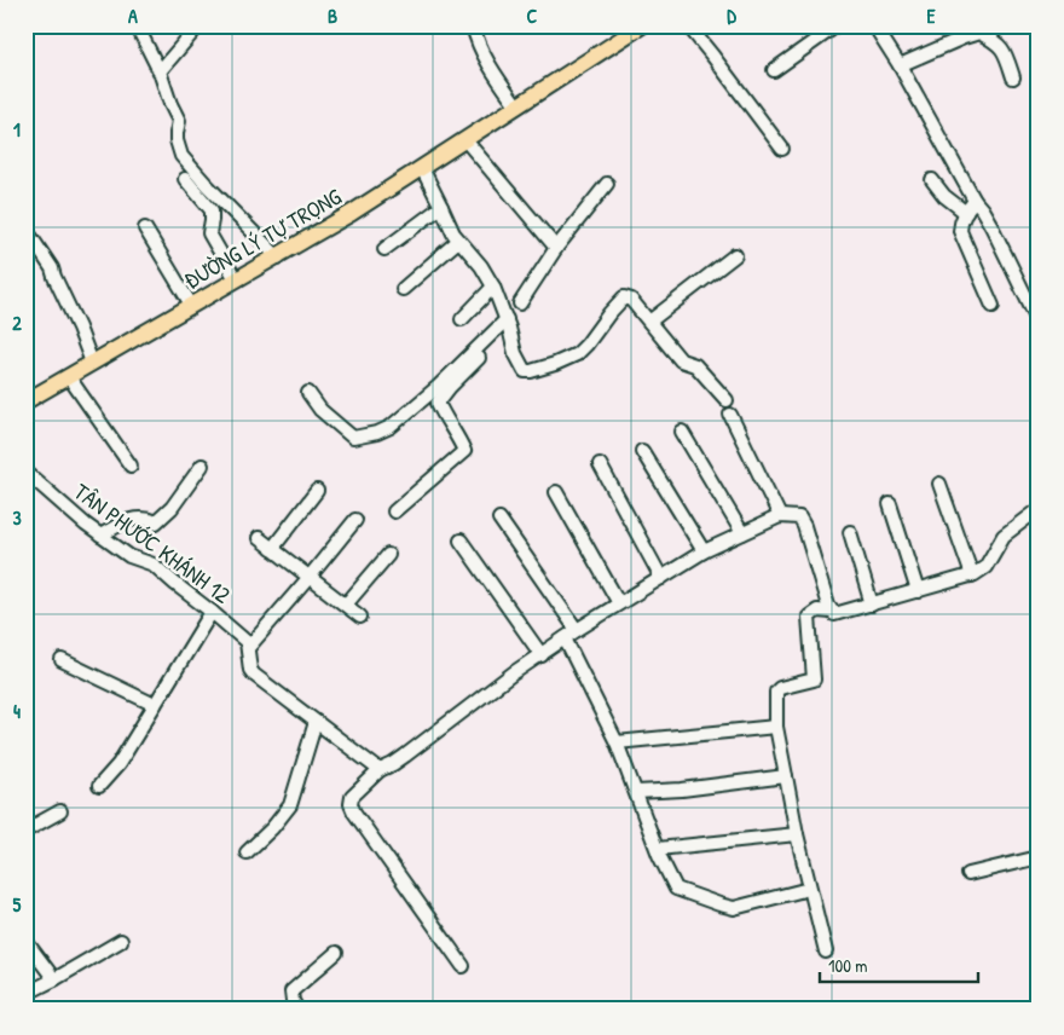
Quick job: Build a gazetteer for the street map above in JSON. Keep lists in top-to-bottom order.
{
  "streets": {
    "main road": ["ĐƯỜNG LÝ TỰ TRỌNG"],
    "street": ["TÂN PHƯỚC KHÁNH 12"]
  },
  "scale_bar": "100 m",
  "grid": {
    "columns": [
      "A",
      "B",
      "C",
      "D",
      "E"
    ],
    "rows": [
      "1",
      "2",
      "3",
      "4",
      "5"
    ]
  }
}
